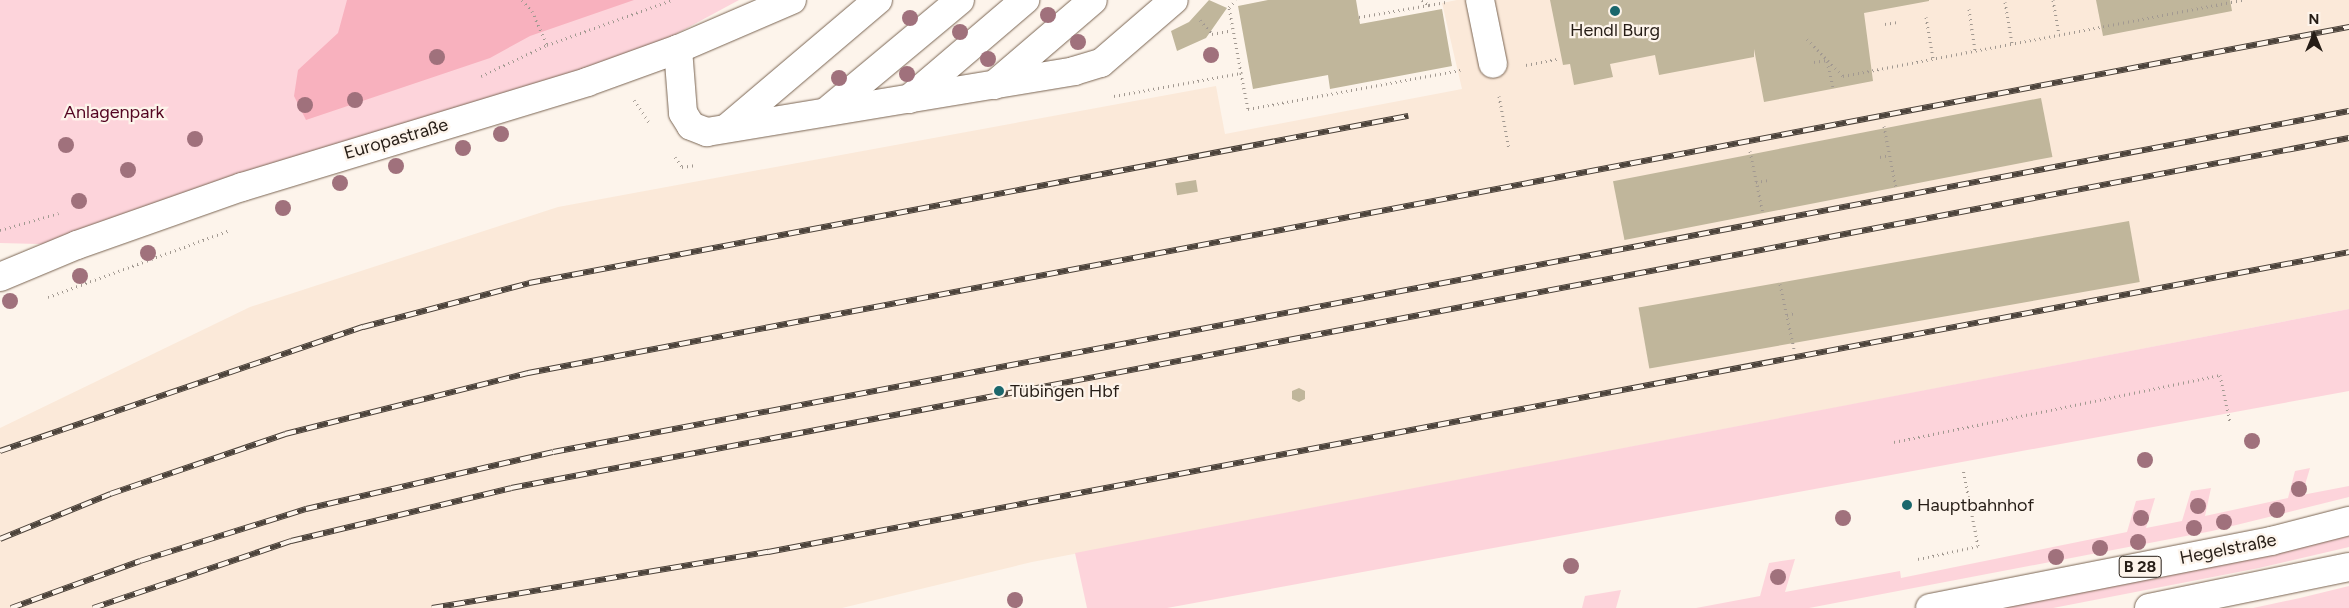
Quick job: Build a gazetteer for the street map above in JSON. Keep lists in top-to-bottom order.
{
  "streets": {
    "street": ["Europastraße", "Hegelstraße", "B 28"]
  },
  "parks": ["Anlagenpark"],
  "places": ["Hendl Burg", "Tübingen Hbf", "Hauptbahnhof"],
  "north": "top"
}
